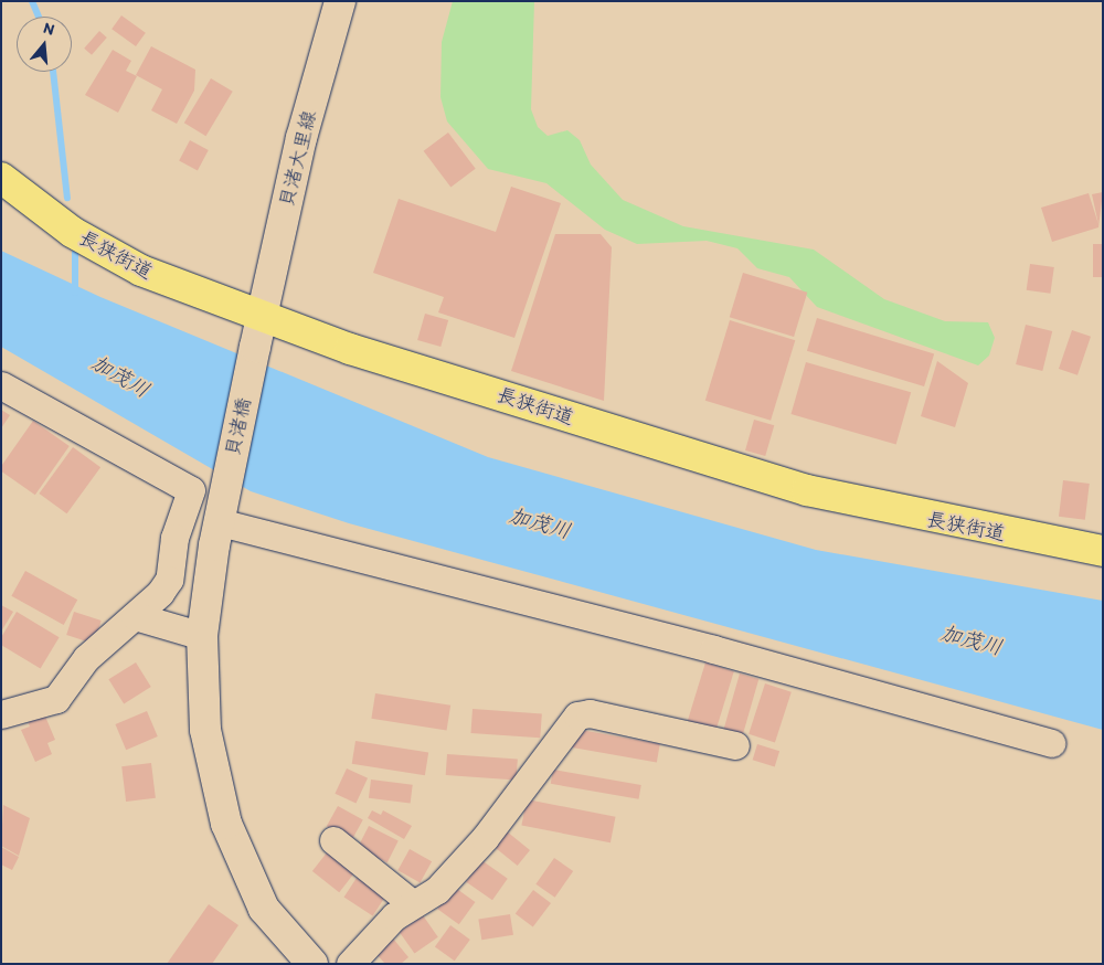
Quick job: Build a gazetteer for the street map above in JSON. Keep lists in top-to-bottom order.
{
  "streets": {
    "main road": ["長狭街道"],
    "street": ["貝渚大里線", "貝渚橋"]
  },
  "crossings": [
    ["貝渚大里線", "長狭街道"],
    ["貝渚大里線", "貝渚橋"]
  ],
  "water": ["加茂川"],
  "north": "top"
}
